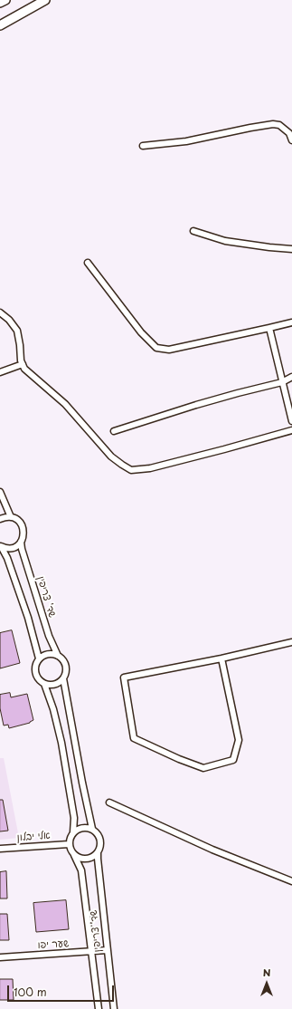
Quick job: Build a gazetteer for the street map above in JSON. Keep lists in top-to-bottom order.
{
  "streets": {
    "street": ["שד' צריפין", "אלי יבלון", "שער יפו"]
  },
  "crossings": [
    ["שד' צריפין", "אלי יבלון"],
    ["שד' צריפין", "שער יפו"]
  ],
  "scale_bar": "100 m",
  "north": "top"
}
